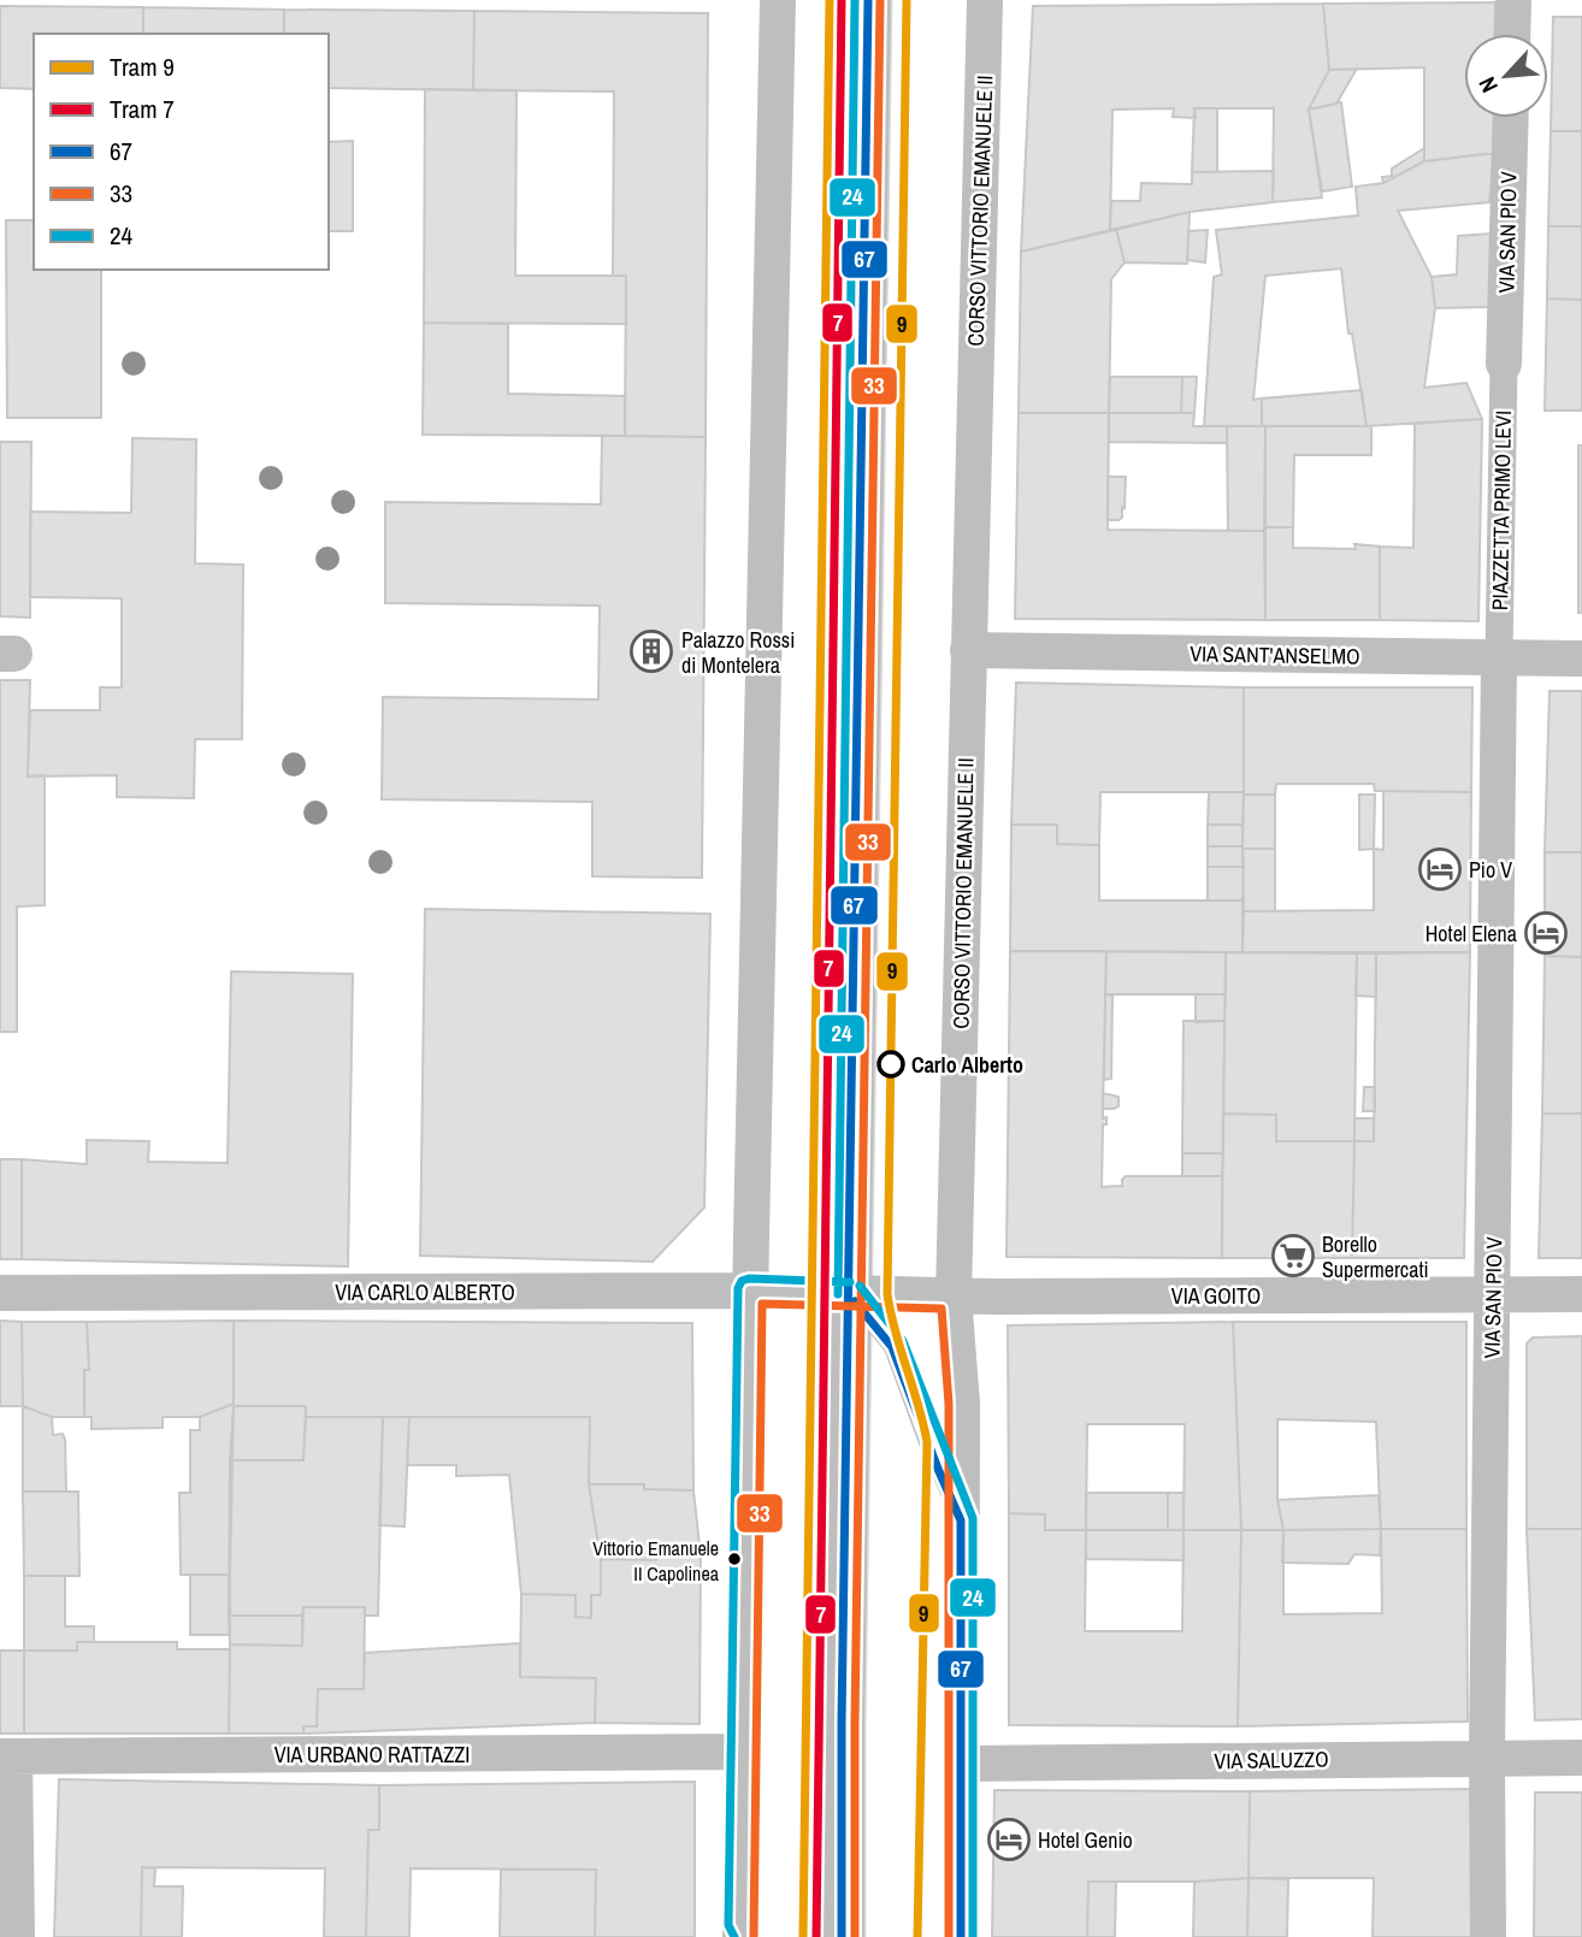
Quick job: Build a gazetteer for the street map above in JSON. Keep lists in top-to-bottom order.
{
  "streets": {
    "street": [
      "CORSO VITTORIO EMANUELE II",
      "VIA SAN PIO V",
      "PIAZZETTA PRIMO LEVI",
      "VIA SANT'ANSELMO",
      "VIA CARLO ALBERTO",
      "VIA GOITO",
      "VIA URBANO RATTAZZI",
      "VIA SALUZZO"
    ]
  },
  "crossings": [
    ["CORSO VITTORIO EMANUELE II", "VIA SANT'ANSELMO"],
    ["CORSO VITTORIO EMANUELE II", "VIA GOITO"],
    ["CORSO VITTORIO EMANUELE II", "VIA SALUZZO"],
    ["VIA SAN PIO V", "PIAZZETTA PRIMO LEVI"],
    ["VIA SAN PIO V", "VIA SANT'ANSELMO"],
    ["VIA SAN PIO V", "VIA GOITO"],
    ["VIA SAN PIO V", "VIA SALUZZO"],
    ["PIAZZETTA PRIMO LEVI", "VIA SANT'ANSELMO"],
    ["VIA CARLO ALBERTO", "VIA GOITO"]
  ],
  "places": {
    "building": ["Palazzo Rossi di Montelera"],
    "hotel": ["Pio V", "Hotel Elena", "Hotel Genio"],
    "other": ["Carlo Alberto", "Vittorio Emanuele II Capolinea"],
    "supermarket": ["Borello Supermercati"]
  },
  "lines": [
    "tram line 9",
    "tram line 7",
    "transit line 67",
    "transit line 33",
    "transit line 24"
  ],
  "legend": [
    "Tram 9",
    "Tram 7",
    "67",
    "33",
    "24"
  ],
  "north": "bottom left"
}
